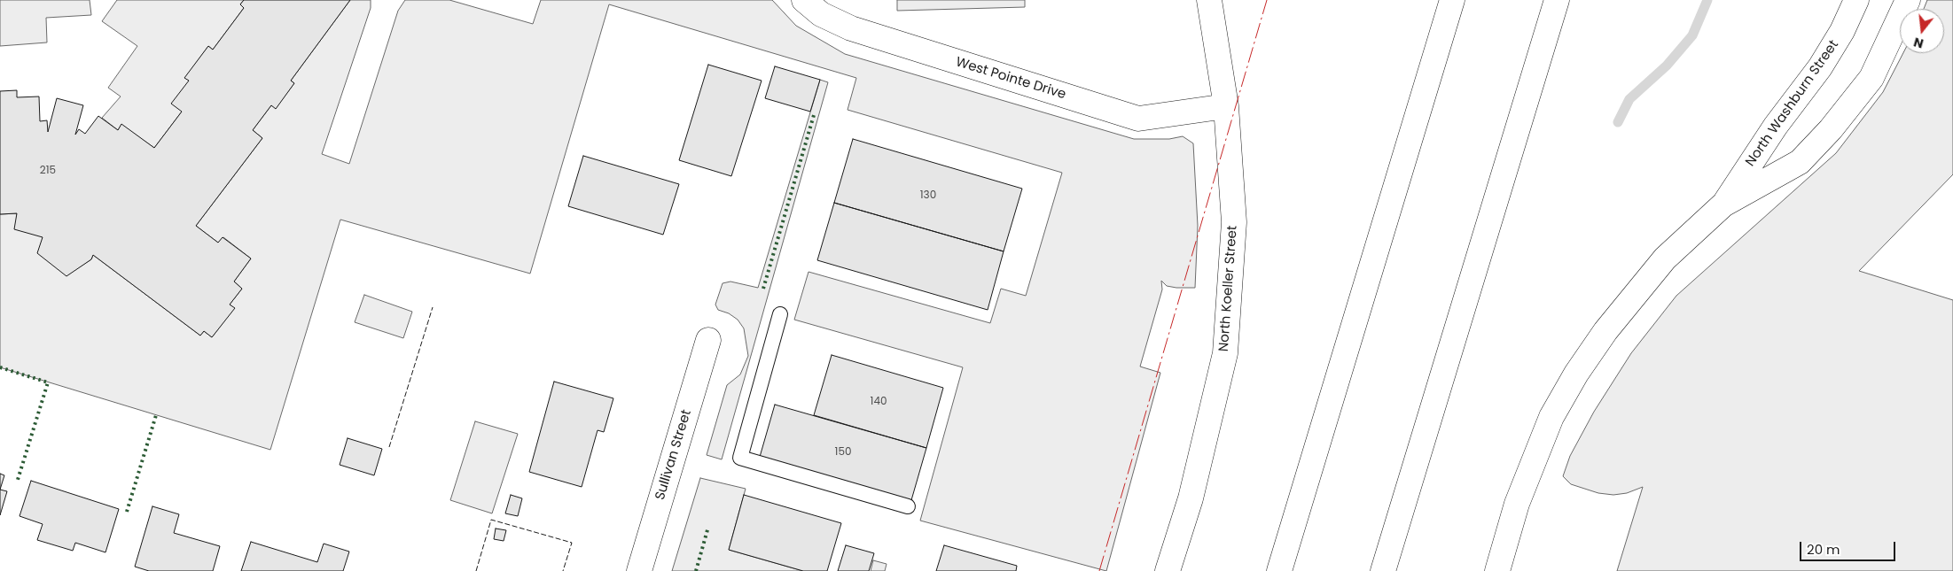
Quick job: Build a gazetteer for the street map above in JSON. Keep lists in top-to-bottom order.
{
  "streets": {
    "main road": [
      "West Pointe Drive",
      "North Washburn Street",
      "North Koeller Street",
      "Sullivan Street"
    ]
  },
  "crossings": [
    ["West Pointe Drive", "North Koeller Street"]
  ],
  "house_numbers": [
    "215",
    "130",
    "140",
    "150"
  ],
  "scale_bar": "20 m",
  "north": "bottom"
}
